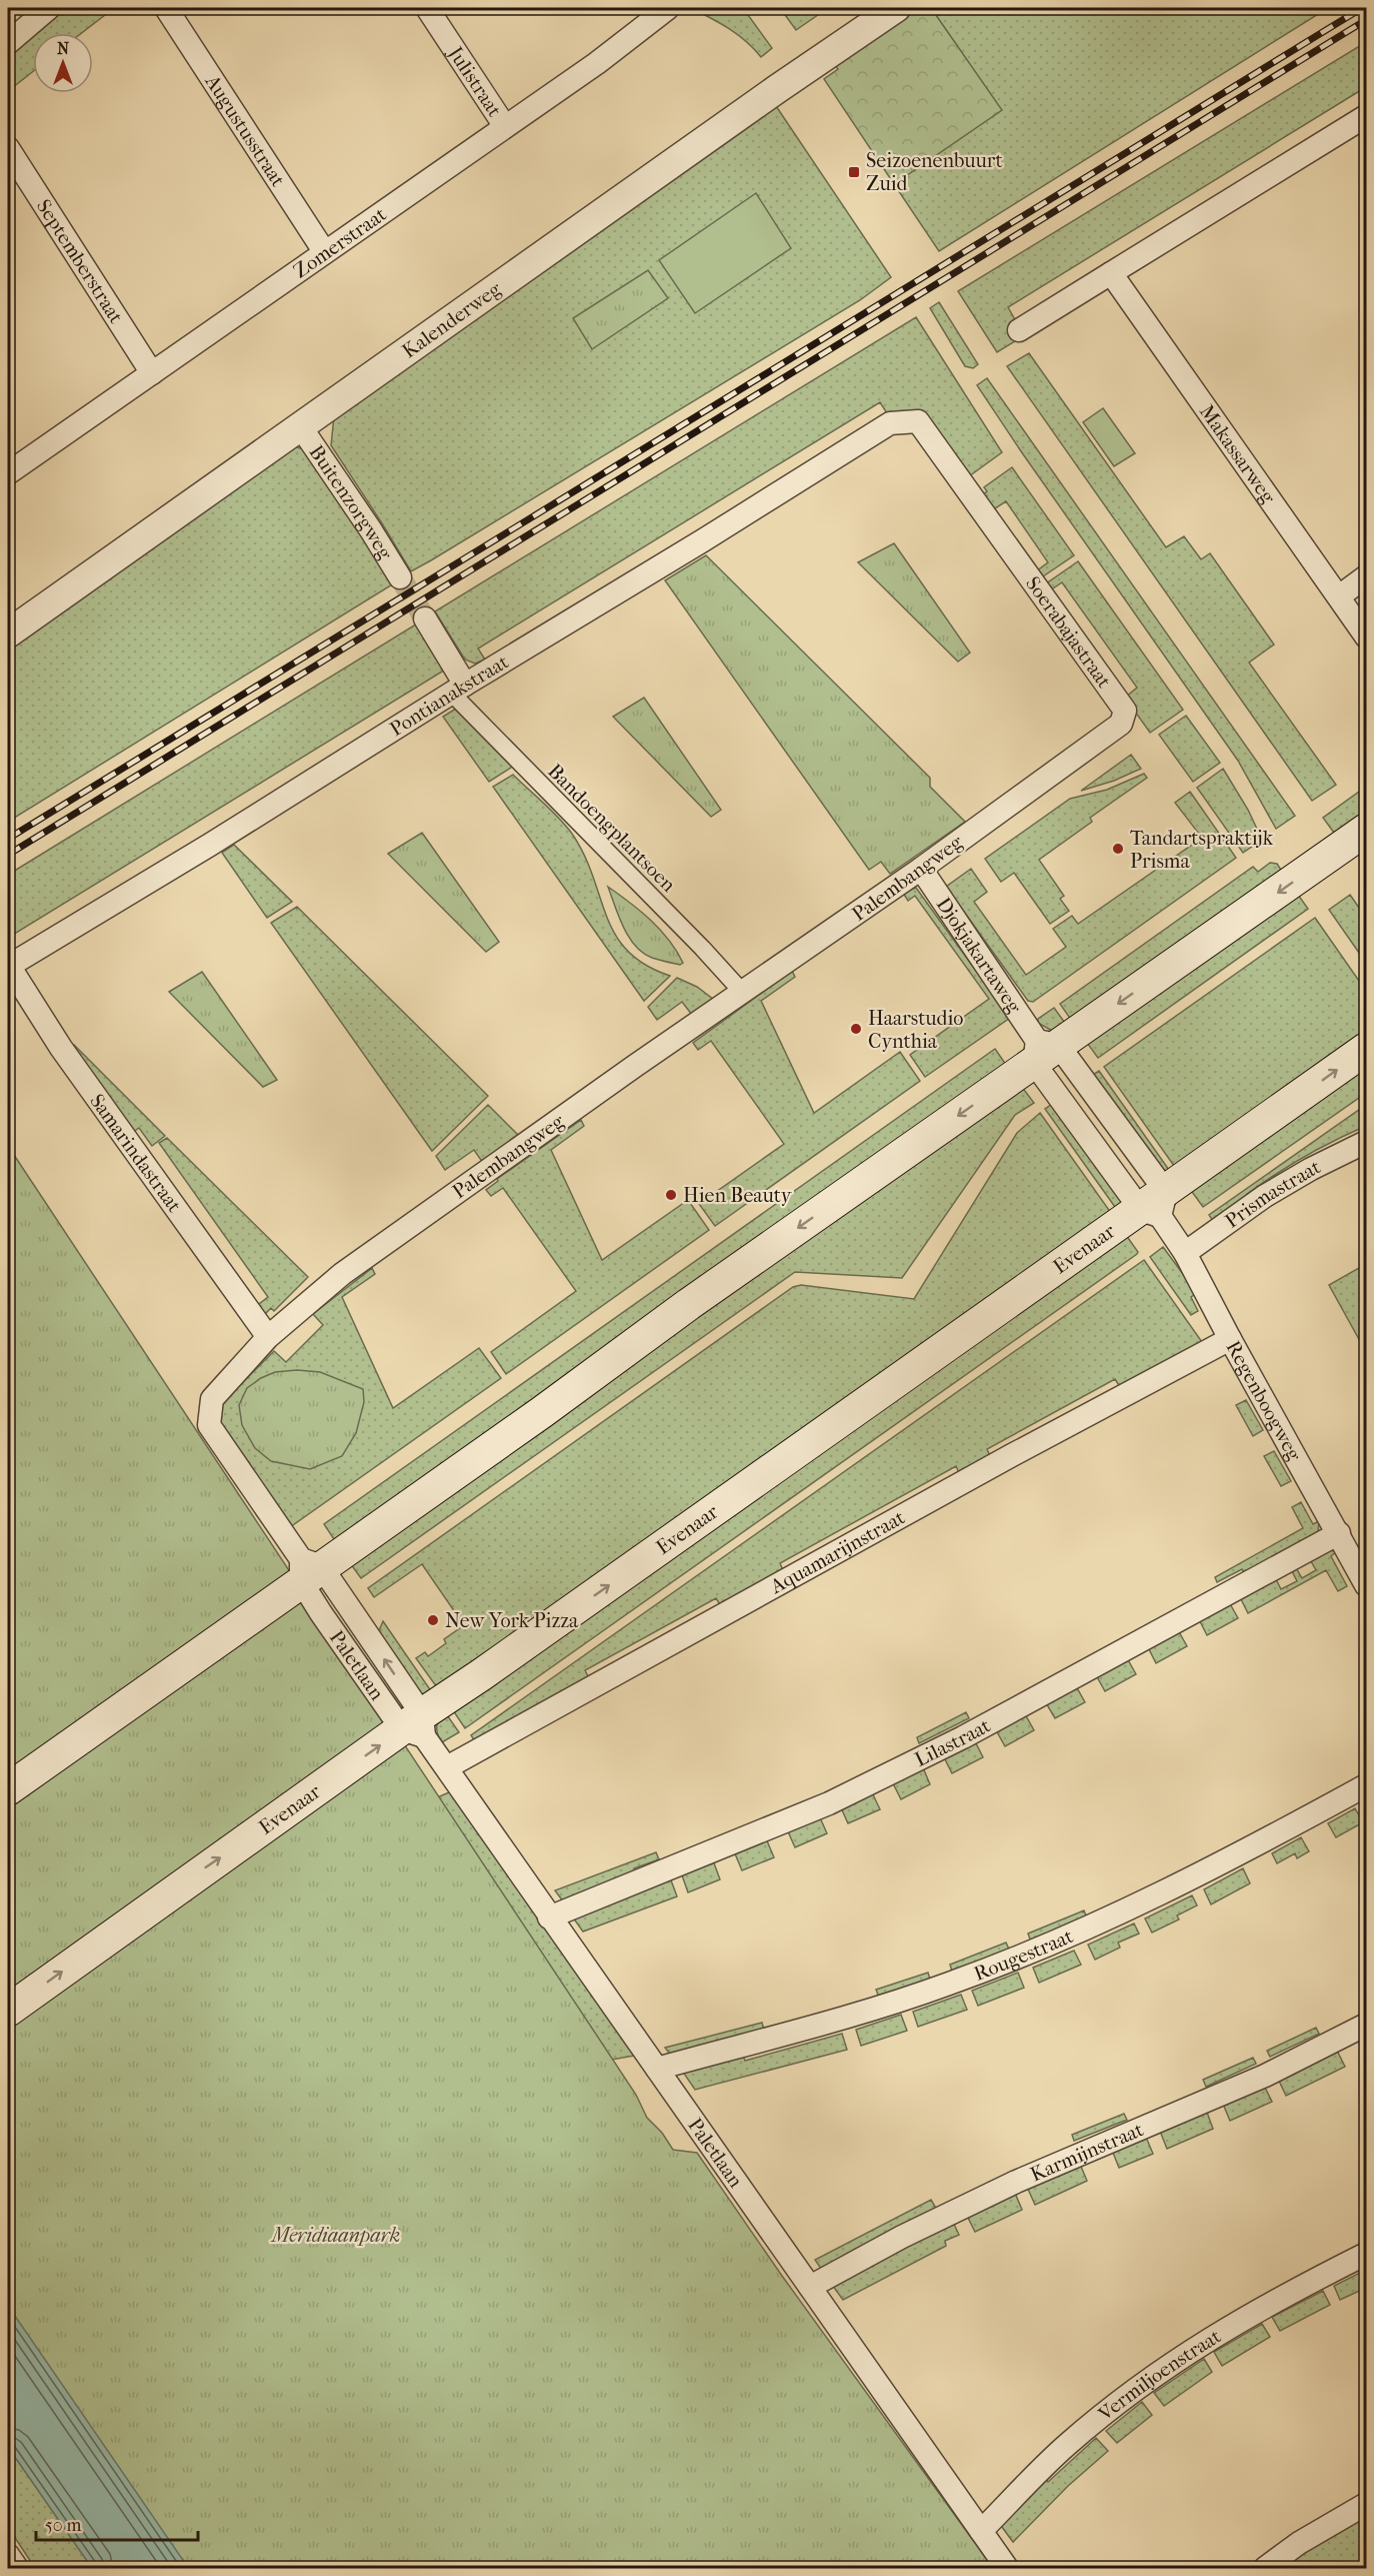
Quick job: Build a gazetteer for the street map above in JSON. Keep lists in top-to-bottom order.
{
  "streets": {
    "main road": ["Evenaar"],
    "street": [
      "Julistraat",
      "Augustusstraat",
      "Zomerstraat",
      "Septemberstraat",
      "Kalenderweg",
      "Makassarweg",
      "Buitenzorgweg",
      "Soerabajastraat",
      "Pontianakstraat",
      "Bandoengplantsoen",
      "Palembangweg",
      "Djokjakartaweg",
      "Samarindastraat",
      "Prismastraat",
      "Regenboogweg",
      "Aquamarijnstraat",
      "Paletlaan",
      "Lilastraat",
      "Rougestraat",
      "Karmijnstraat",
      "Vermiljoenstraat"
    ]
  },
  "crossings": [
    ["Julistraat", "Zomerstraat"],
    ["Augustusstraat", "Zomerstraat"],
    ["Zomerstraat", "Septemberstraat"],
    ["Kalenderweg", "Buitenzorgweg"],
    ["Soerabajastraat", "Pontianakstraat"],
    ["Soerabajastraat", "Palembangweg"],
    ["Pontianakstraat", "Bandoengplantsoen"],
    ["Pontianakstraat", "Samarindastraat"],
    ["Bandoengplantsoen", "Palembangweg"],
    ["Palembangweg", "Djokjakartaweg"],
    ["Palembangweg", "Samarindastraat"],
    ["Palembangweg", "Paletlaan"],
    ["Djokjakartaweg", "Regenboogweg"],
    ["Prismastraat", "Regenboogweg"],
    ["Evenaar", "Regenboogweg"],
    ["Evenaar", "Paletlaan"],
    ["Regenboogweg", "Aquamarijnstraat"],
    ["Regenboogweg", "Lilastraat"],
    ["Aquamarijnstraat", "Paletlaan"],
    ["Paletlaan", "Lilastraat"],
    ["Paletlaan", "Rougestraat"],
    ["Paletlaan", "Karmijnstraat"],
    ["Paletlaan", "Vermiljoenstraat"]
  ],
  "parks": ["Meridiaanpark"],
  "places": {
    "transit": ["Seizoenenbuurt Zuid"],
    "other": [
      "Tandartspraktijk Prisma",
      "Haarstudio Cynthia",
      "Hien Beauty",
      "New York Pizza"
    ]
  },
  "scale_bar": "50 m",
  "north": "top"
}
